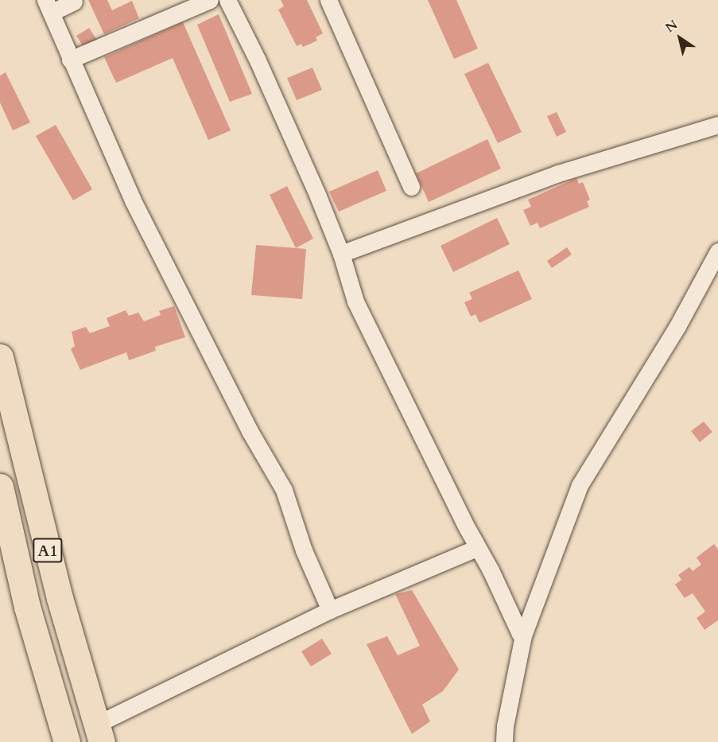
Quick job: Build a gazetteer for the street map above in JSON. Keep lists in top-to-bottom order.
{
  "streets": {
    "highway": ["A1"]
  },
  "north": "top left"
}
